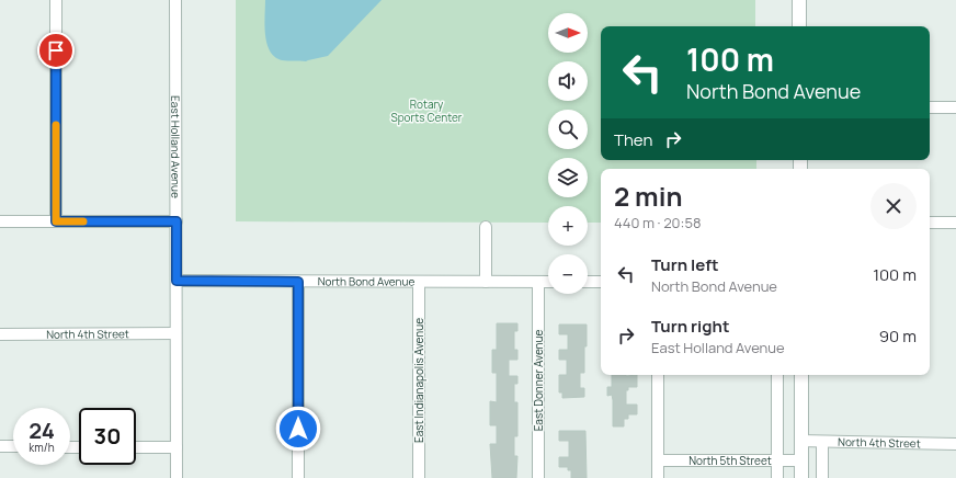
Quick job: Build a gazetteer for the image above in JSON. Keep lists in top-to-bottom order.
{
  "streets": {
    "street": [
      "East Holland Avenue",
      "North Bond Avenue",
      "North 4th Street",
      "East Indianapolis Avenue",
      "East Donner Avenue",
      "North 5th Street"
    ]
  },
  "crossings": [
    ["East Holland Avenue", "North Bond Avenue"],
    ["East Holland Avenue", "North 4th Street"],
    ["North Bond Avenue", "East Indianapolis Avenue"],
    ["North Bond Avenue", "East Donner Avenue"]
  ],
  "parks": ["Rotary Sports Center"],
  "north": "right",
  "page": {
    "map_buttons": ["+", "−"],
    "turn": ["100 m", "North Bond Avenue"],
    "then": "Then",
    "heading": ["2 min", "440 m · 20:58"],
    "list": [
      {
        "name": "Turn left",
        "note": "North Bond Avenue",
        "value": "100 m"
      },
      {
        "name": "Turn right",
        "note": "East Holland Avenue",
        "value": "90 m"
      }
    ],
    "speed": "24 km/h",
    "limit": "30"
  }
}
